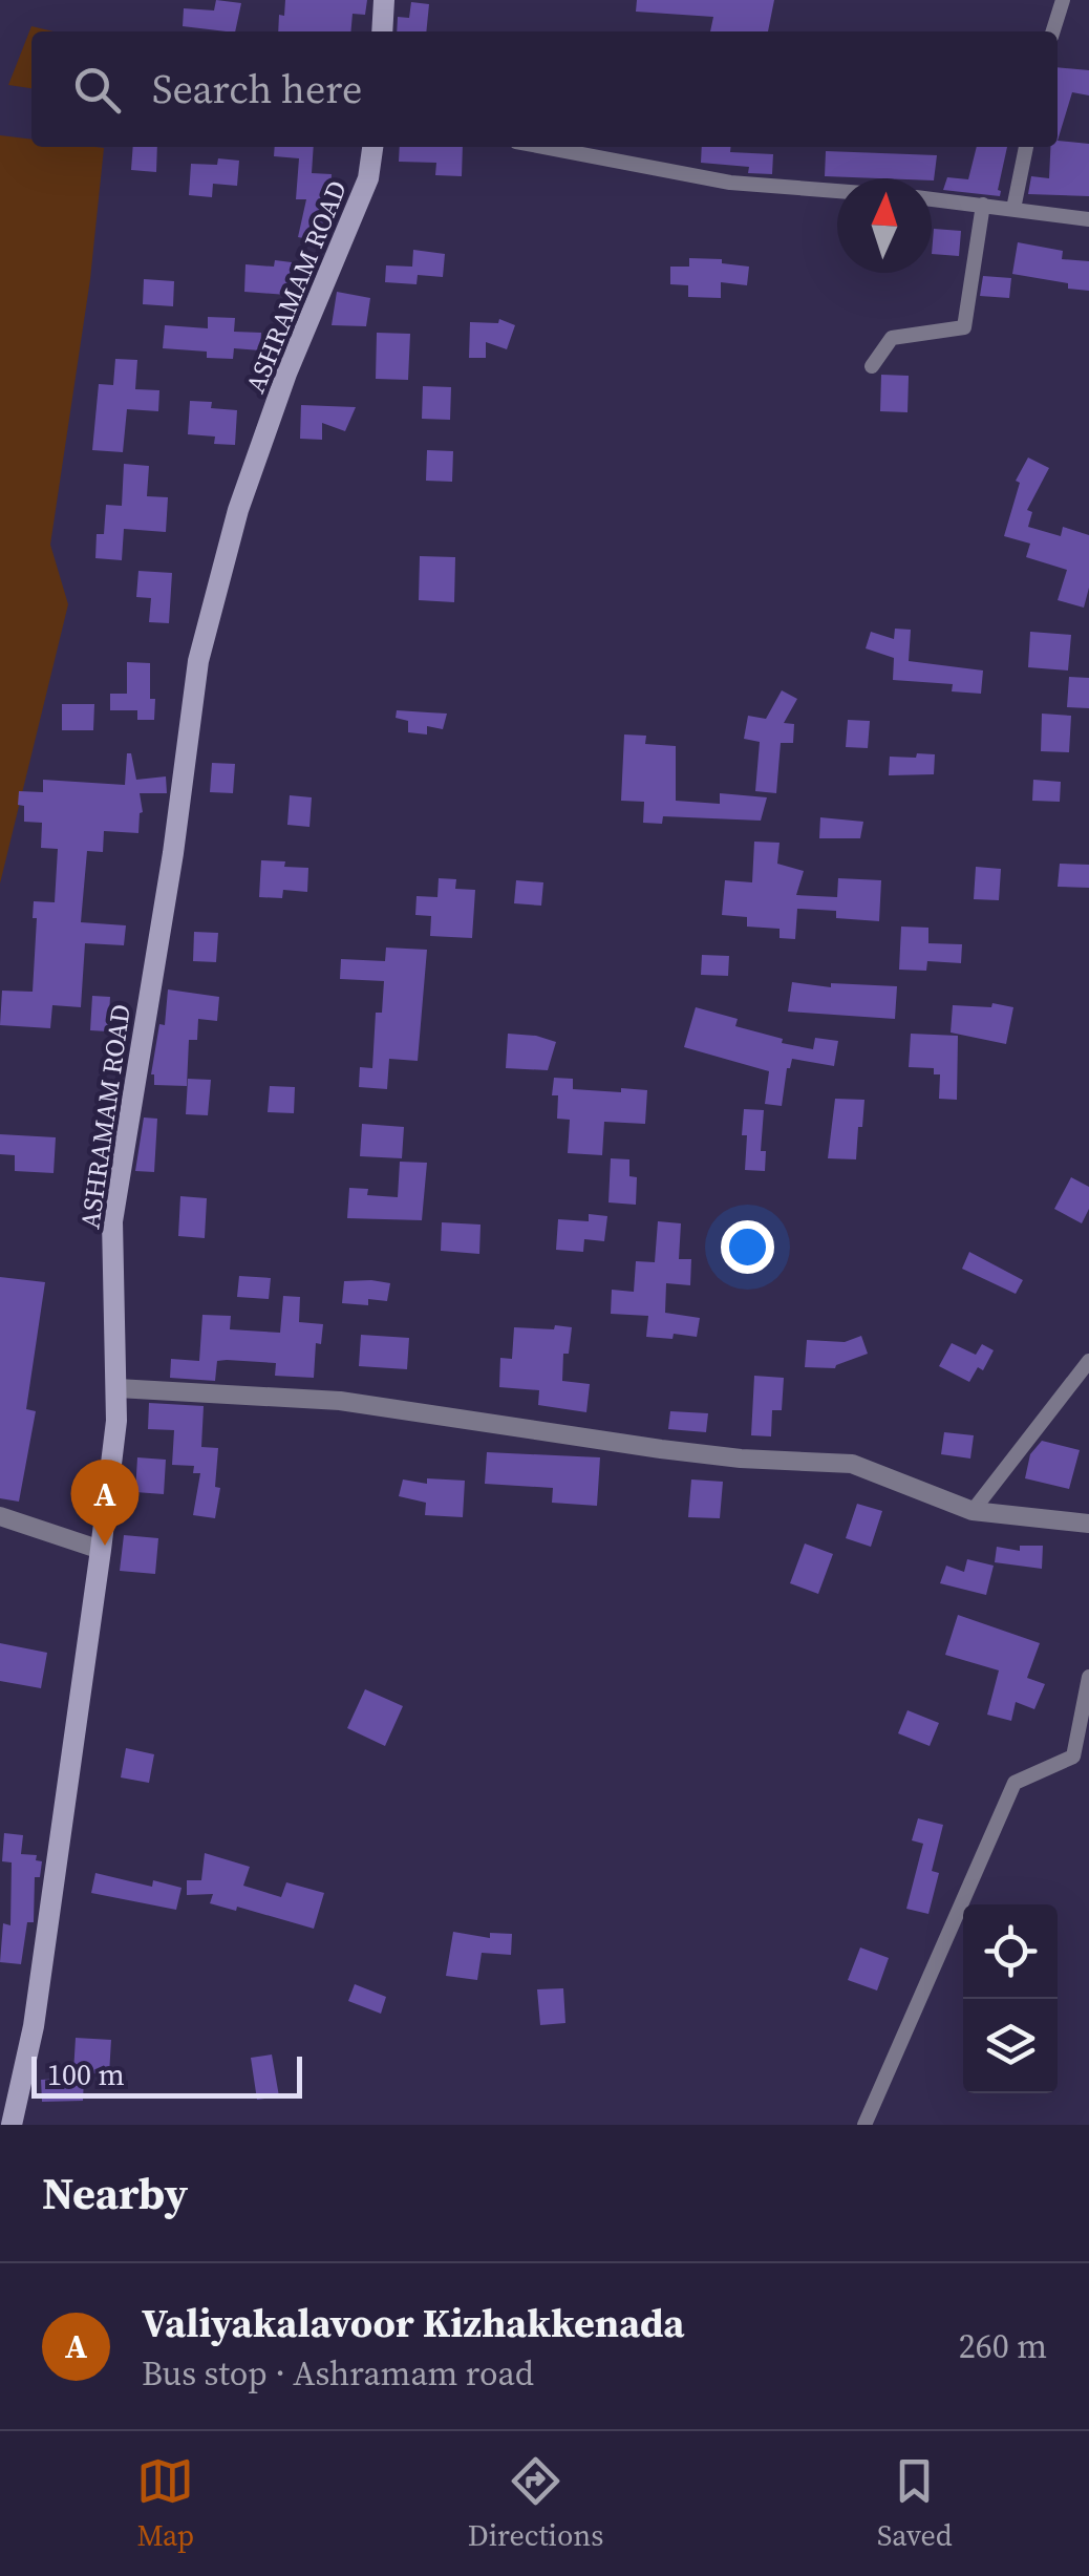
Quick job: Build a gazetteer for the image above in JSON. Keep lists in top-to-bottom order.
{
  "streets": {
    "main road": ["ASHRAMAM ROAD"]
  },
  "scale_bar": "100 m",
  "north": "top",
  "page": {
    "search": "Search here",
    "pins": "A",
    "scale": "100 m",
    "heading": "Nearby",
    "list": [
      {
        "mark": "A",
        "name": "Valiyakalavoor Kizhakkenada",
        "note": "Bus stop · Ashramam road",
        "value": "260 m"
      }
    ],
    "nav": ["Map", "Directions", "Saved"]
  }
}
